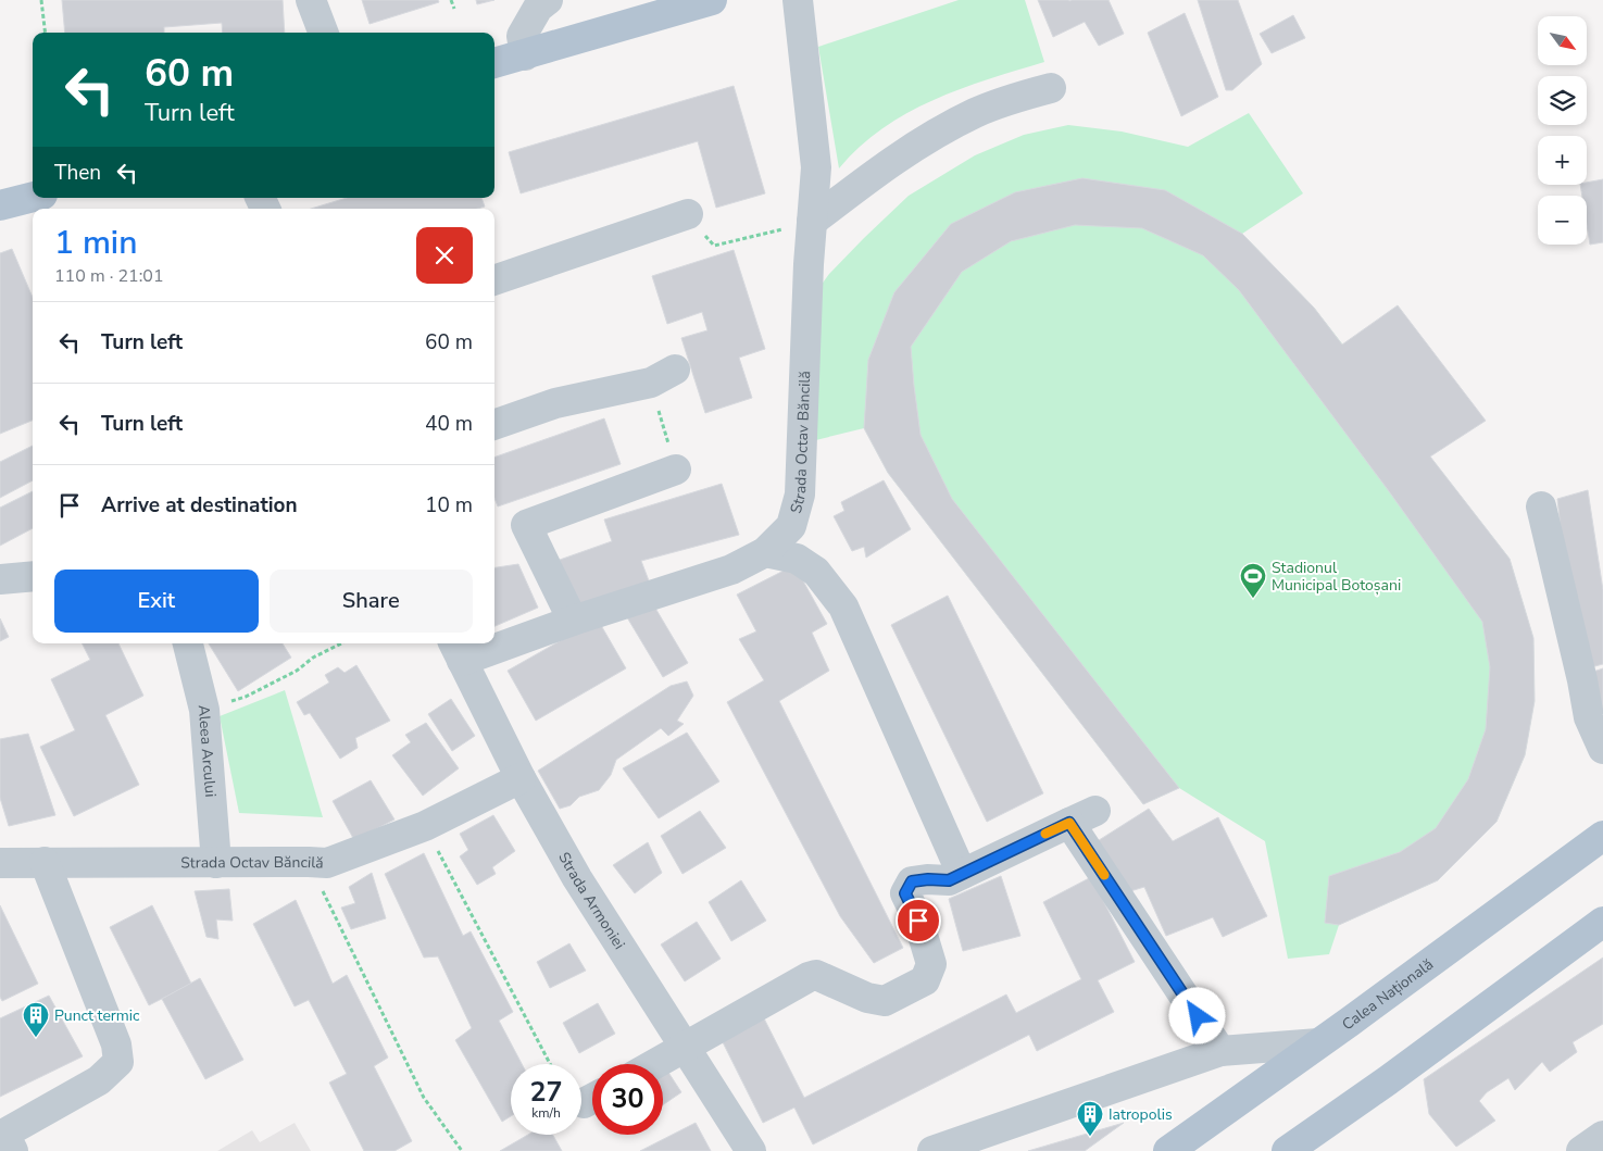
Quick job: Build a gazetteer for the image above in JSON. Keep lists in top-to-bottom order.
{
  "streets": {
    "main road": ["Calea Națională"],
    "street": ["Strada Octav Băncilă", "Aleea Arcului", "Strada Armoniei"]
  },
  "crossings": [
    ["Strada Octav Băncilă", "Aleea Arcului"],
    ["Strada Octav Băncilă", "Strada Armoniei"]
  ],
  "places": {
    "sports": ["Stadionul Municipal Botoșani"],
    "building": ["Punct termic", "Iatropolis"]
  },
  "north": "bottom right",
  "page": {
    "map_buttons": ["+", "−"],
    "turn": ["60 m", "Turn left"],
    "then": "Then",
    "heading": ["1 min", "110 m · 21:01"],
    "list": [
      {
        "name": "Turn left",
        "value": "60 m"
      },
      {
        "name": "Turn left",
        "value": "40 m"
      },
      {
        "name": "Arrive at destination",
        "value": "10 m"
      }
    ],
    "buttons": ["Exit", "Share"],
    "speed": "27 km/h",
    "limit": "30"
  }
}
